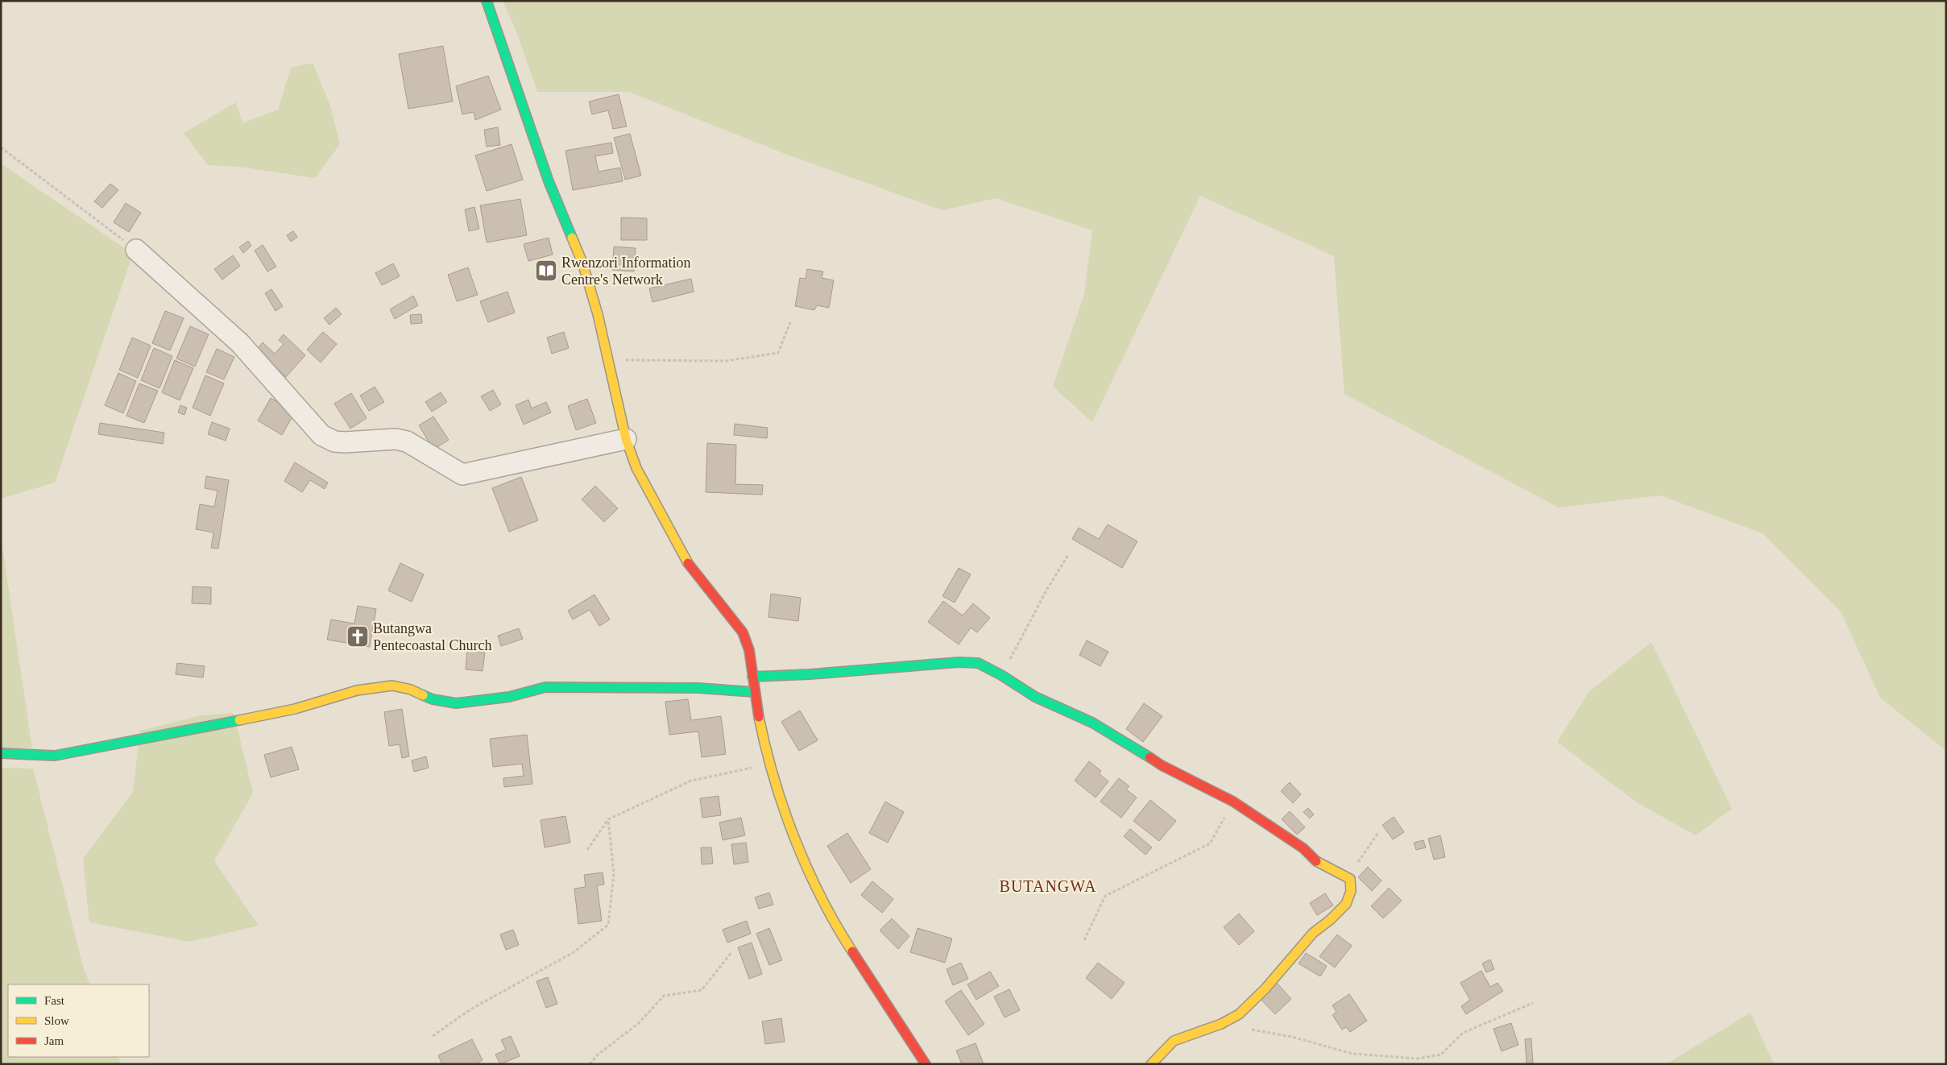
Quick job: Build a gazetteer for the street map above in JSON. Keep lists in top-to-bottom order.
{
  "districts": ["BUTANGWA"],
  "places": {
    "library": ["Rwenzori Information Centre's Network"],
    "church": ["Butangwa Pentecoastal Church"]
  },
  "legend": ["Fast", "Slow", "Jam"]
}
